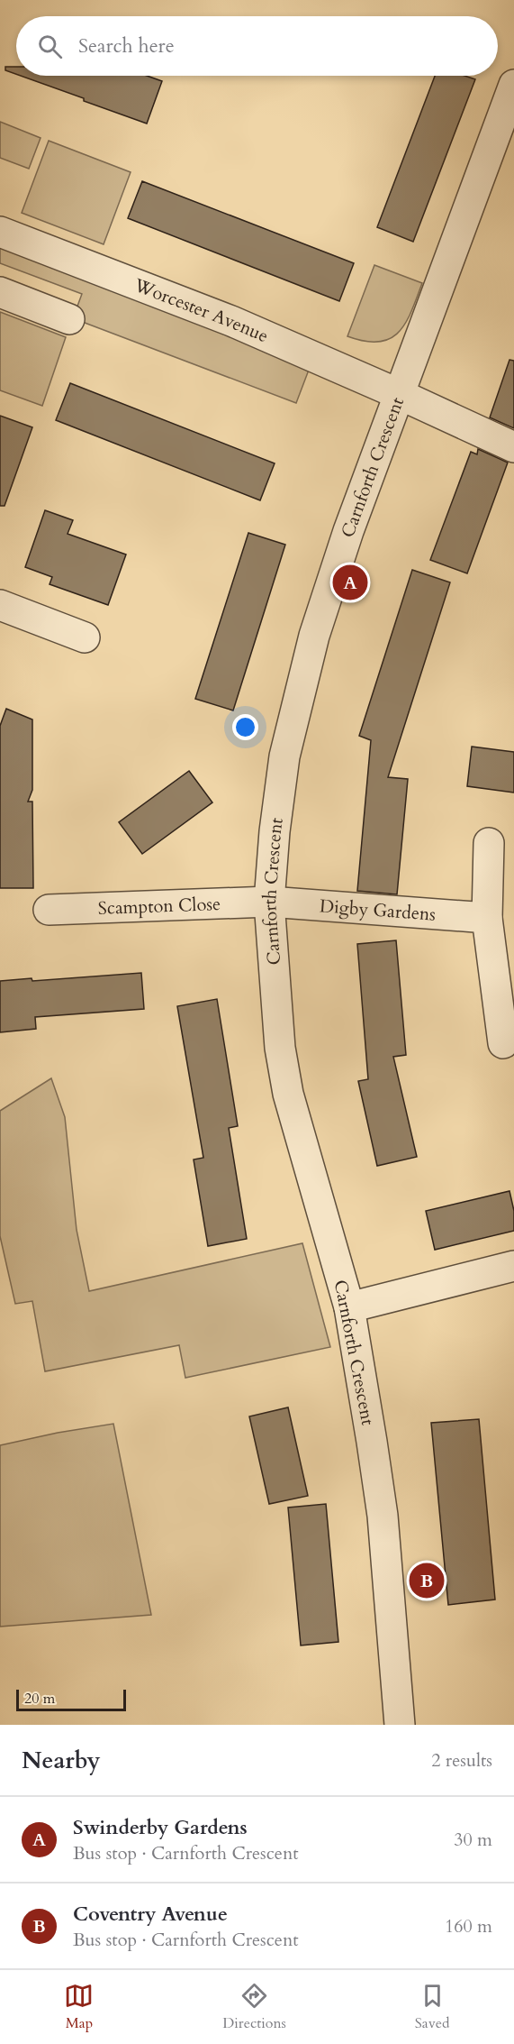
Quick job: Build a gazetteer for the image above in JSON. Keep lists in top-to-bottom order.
{
  "streets": {
    "street": [
      "Worcester Avenue",
      "Carnforth Crescent",
      "Scampton Close",
      "Digby Gardens"
    ]
  },
  "crossings": [
    ["Worcester Avenue", "Carnforth Crescent"],
    ["Carnforth Crescent", "Scampton Close"],
    ["Carnforth Crescent", "Digby Gardens"],
    ["Scampton Close", "Digby Gardens"]
  ],
  "scale_bar": "20 m",
  "page": {
    "search": "Search here",
    "pins": ["A", "B"],
    "scale": "20 m",
    "heading": ["Nearby", "2 results"],
    "list": [
      {
        "mark": "A",
        "name": "Swinderby Gardens",
        "note": "Bus stop · Carnforth Crescent",
        "value": "30 m"
      },
      {
        "mark": "B",
        "name": "Coventry Avenue",
        "note": "Bus stop · Carnforth Crescent",
        "value": "160 m"
      }
    ],
    "nav": ["Map", "Directions", "Saved"]
  }
}
